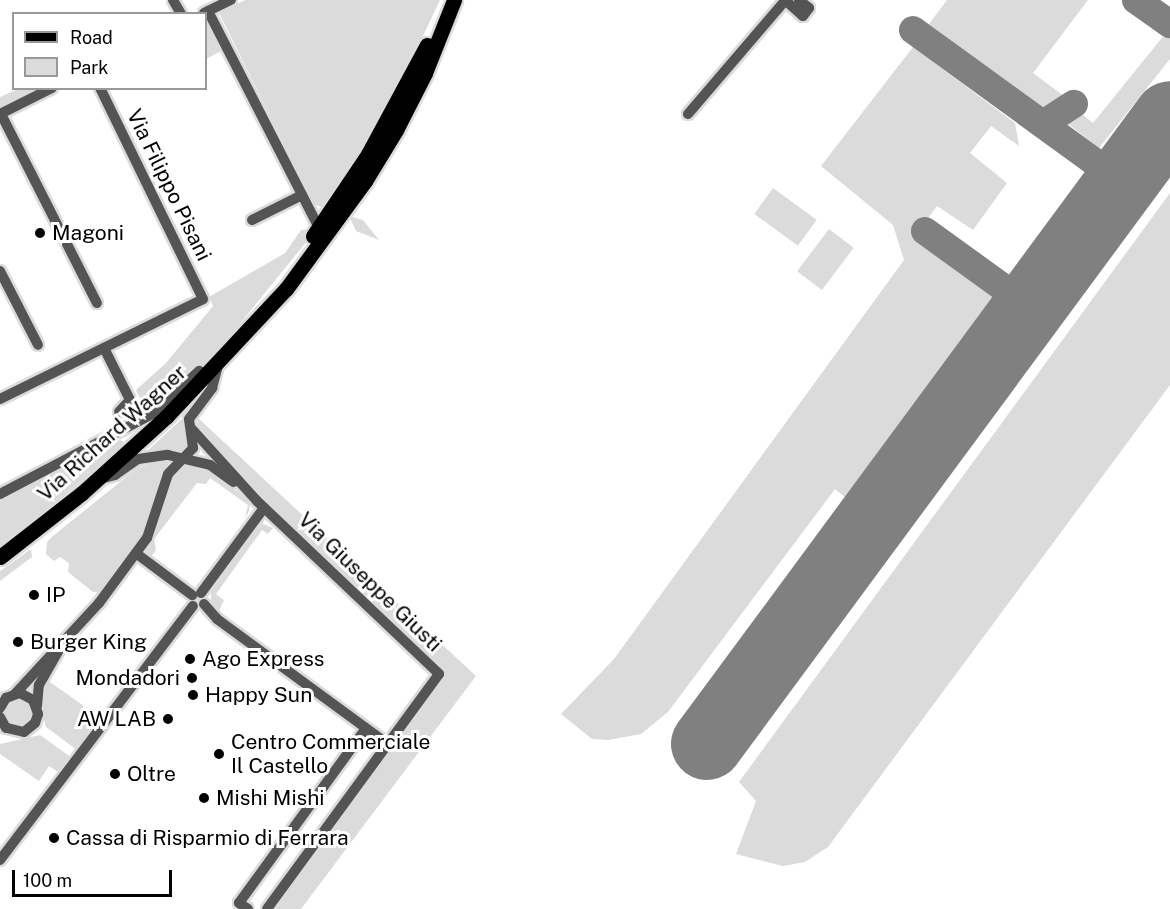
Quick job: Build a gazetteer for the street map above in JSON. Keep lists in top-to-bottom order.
{
  "streets": {
    "main road": ["Via Richard Wagner"],
    "street": ["Via Filippo Pisani", "Via Giuseppe Giusti"]
  },
  "crossings": [
    ["Via Richard Wagner", "Via Giuseppe Giusti"]
  ],
  "places": [
    "Magoni",
    "IP",
    "Burger King",
    "Ago Express",
    "Mondadori",
    "Happy Sun",
    "AW LAB",
    "Centro Commerciale Il Castello",
    "Oltre",
    "Mishi Mishi",
    "Cassa di Risparmio di Ferrara"
  ],
  "legend": ["Road", "Park"],
  "scale_bar": "100 m"
}
